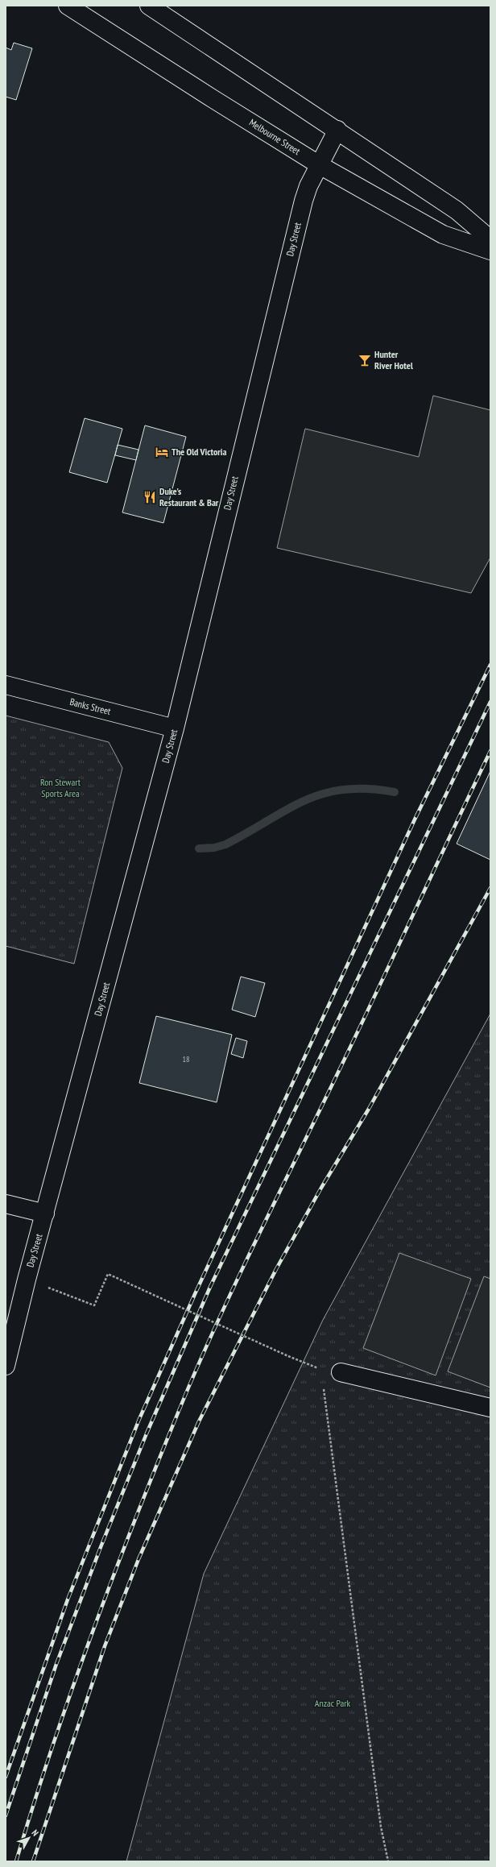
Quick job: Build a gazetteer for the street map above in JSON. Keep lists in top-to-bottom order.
{
  "streets": {
    "street": ["Melbourne Street", "Day Street", "Banks Street"]
  },
  "crossings": [
    ["Melbourne Street", "Day Street"],
    ["Day Street", "Banks Street"]
  ],
  "parks": ["Ron Stewart Sports Area", "Anzac Park"],
  "places": {
    "bar": ["Hunter River Hotel"],
    "hotel": ["The Old Victoria"],
    "restaurant": ["Duke's Restaurant & Bar"]
  },
  "house_numbers": ["18"],
  "north": "top right"
}
